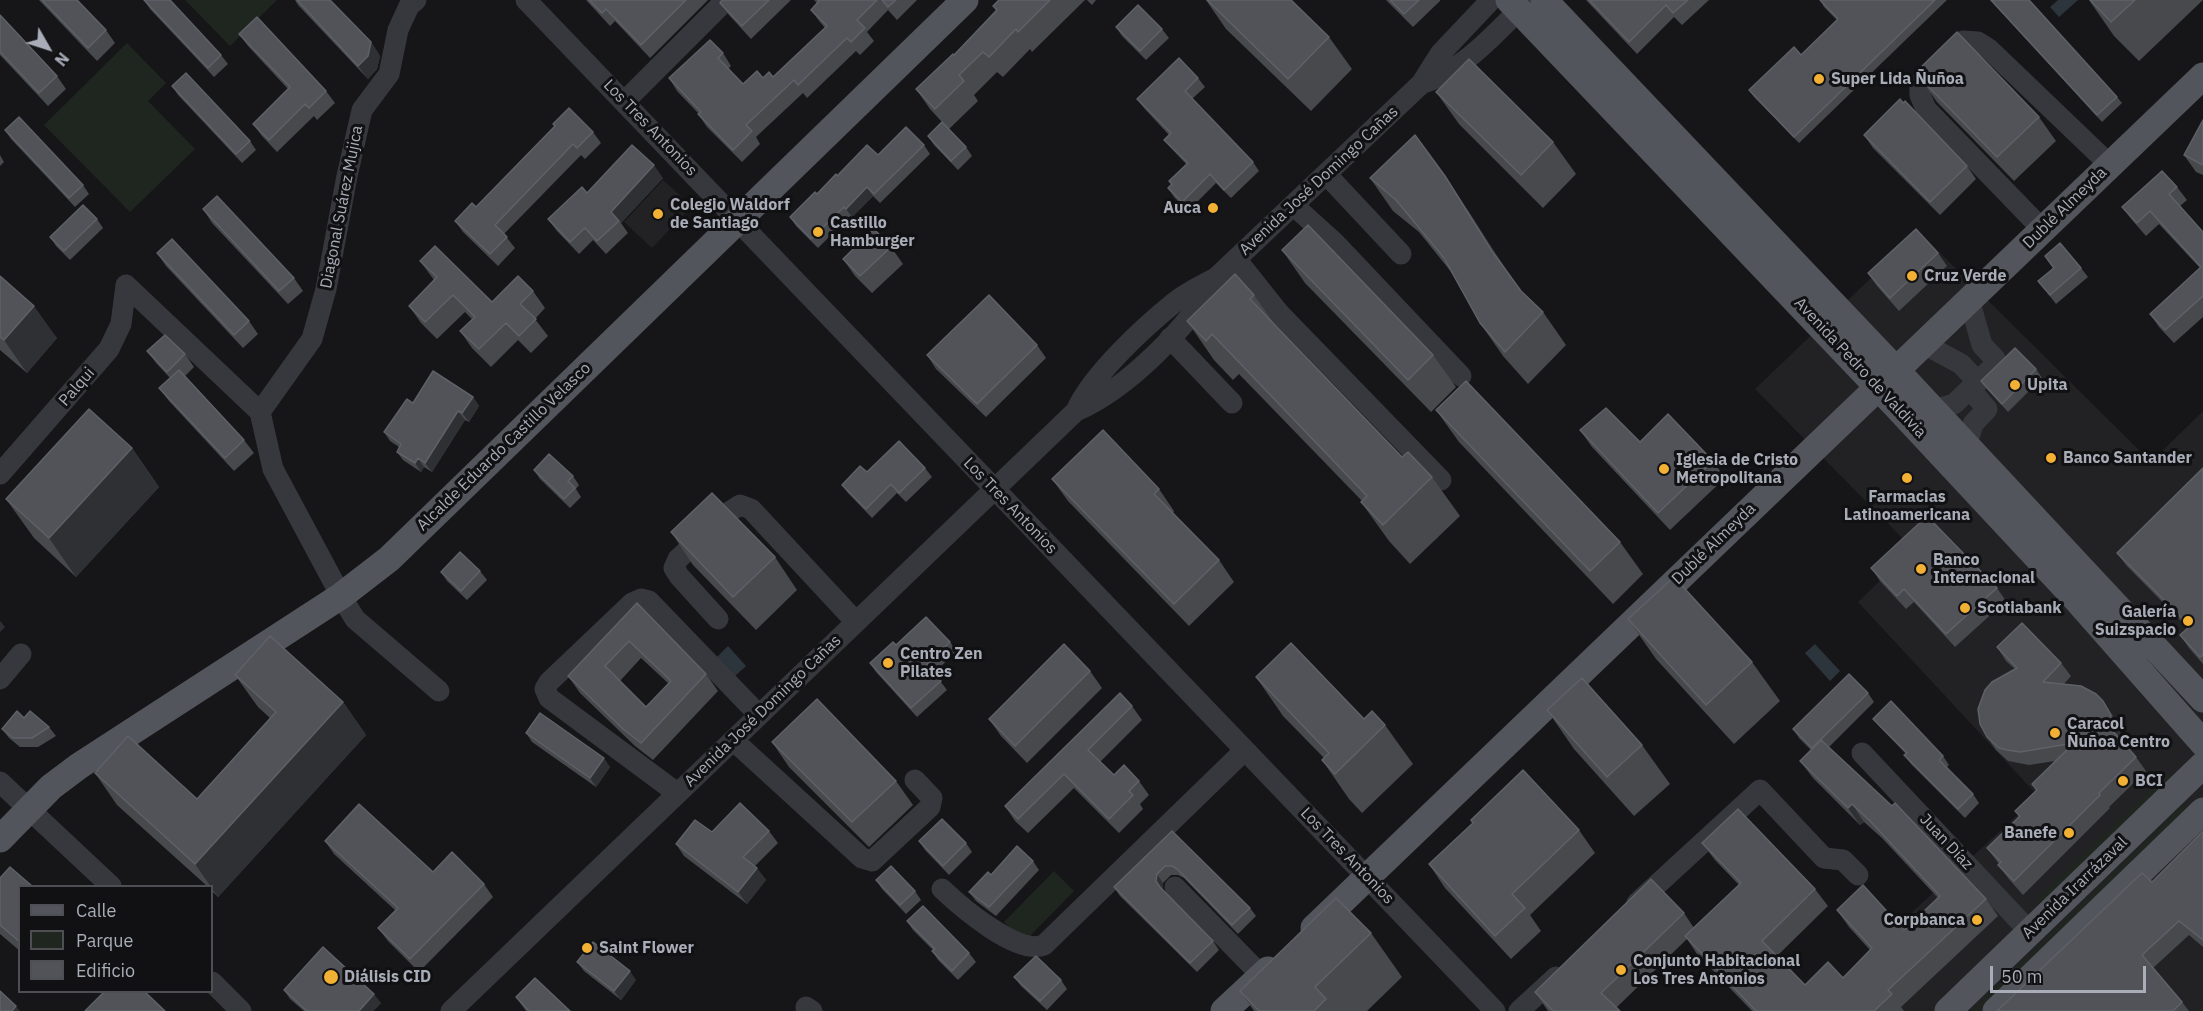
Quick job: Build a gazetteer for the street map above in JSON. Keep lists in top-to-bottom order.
{
  "streets": {
    "main road": [
      "Dublé Almeyda",
      "Avenida Pedro de Valdivia",
      "Alcalde Eduardo Castillo Velasco",
      "Avenida Irarrázaval"
    ],
    "street": [
      "Los Tres Antonios",
      "Avenida José Domingo Cañas",
      "Diagonal Suárez Mujica",
      "Palqui",
      "Juan Díaz"
    ]
  },
  "crossings": [
    ["Los Tres Antonios", "Avenida José Domingo Cañas"],
    ["Los Tres Antonios", "Dublé Almeyda"],
    ["Los Tres Antonios", "Alcalde Eduardo Castillo Velasco"],
    ["Avenida José Domingo Cañas", "Avenida Pedro de Valdivia"],
    ["Diagonal Suárez Mujica", "Palqui"],
    ["Dublé Almeyda", "Avenida Pedro de Valdivia"],
    ["Juan Díaz", "Avenida Irarrázaval"]
  ],
  "places": [
    "Super Lida Ñuñoa",
    "Auca",
    "Colegio Waldorf de Santiago",
    "Castillo Hamburger",
    "Cruz Verde",
    "Upita",
    "Banco Santander",
    "Iglesia de Cristo Metropolitana",
    "Farmacias Latinoamericana",
    "Banco Internacional",
    "Scotiabank",
    "Galería Suizspacio",
    "Centro Zen Pilates",
    "Caracol Ñuñoa Centro",
    "BCI",
    "Banefe",
    "Corpbanca",
    "Saint Flower",
    "Conjunto Habitacional Los Tres Antonios",
    "Diálisis CID"
  ],
  "legend": ["Calle", "Parque", "Edificio"],
  "scale_bar": "50 m",
  "north": "bottom right"
}
